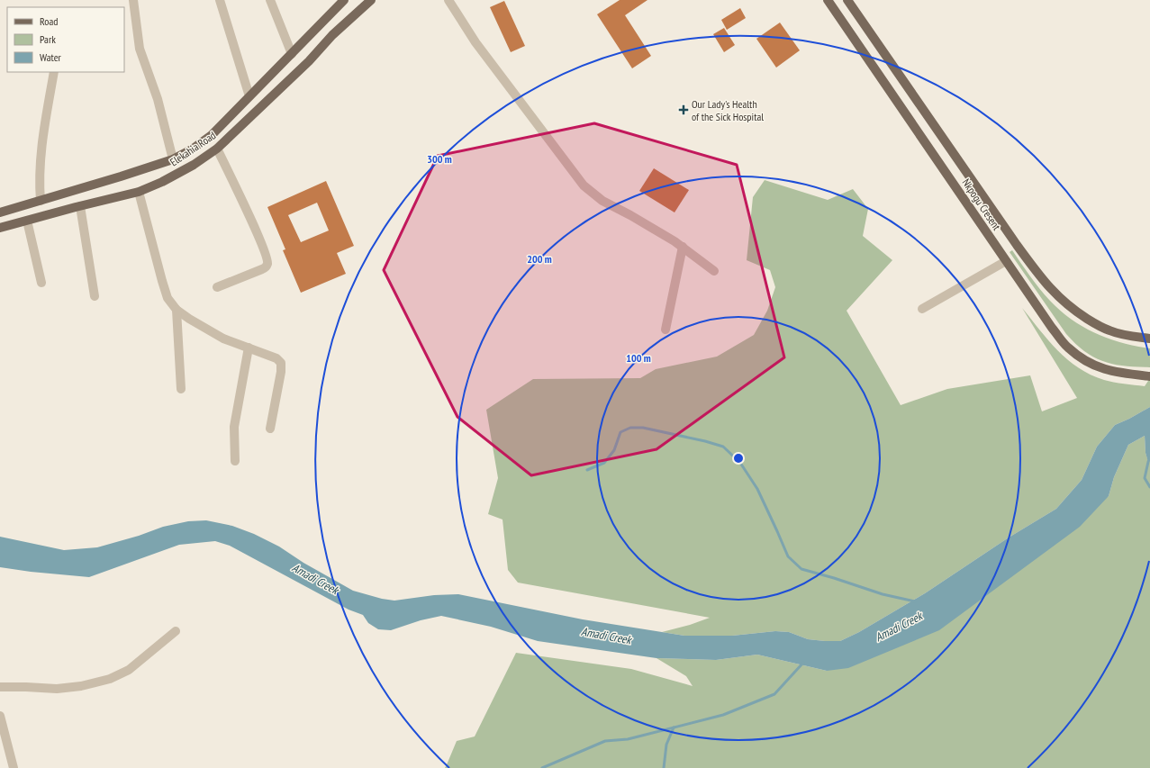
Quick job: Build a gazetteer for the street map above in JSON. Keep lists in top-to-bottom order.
{
  "streets": {
    "main road": ["Elekahia Road", "Nkpogu Cresent"]
  },
  "water": ["Amadi Creek"],
  "places": {
    "health": ["Our Lady's Health of the Sick Hospital"]
  },
  "legend": ["Road", "Park", "Water"],
  "rings": ["300 m", "200 m", "100 m"]
}
